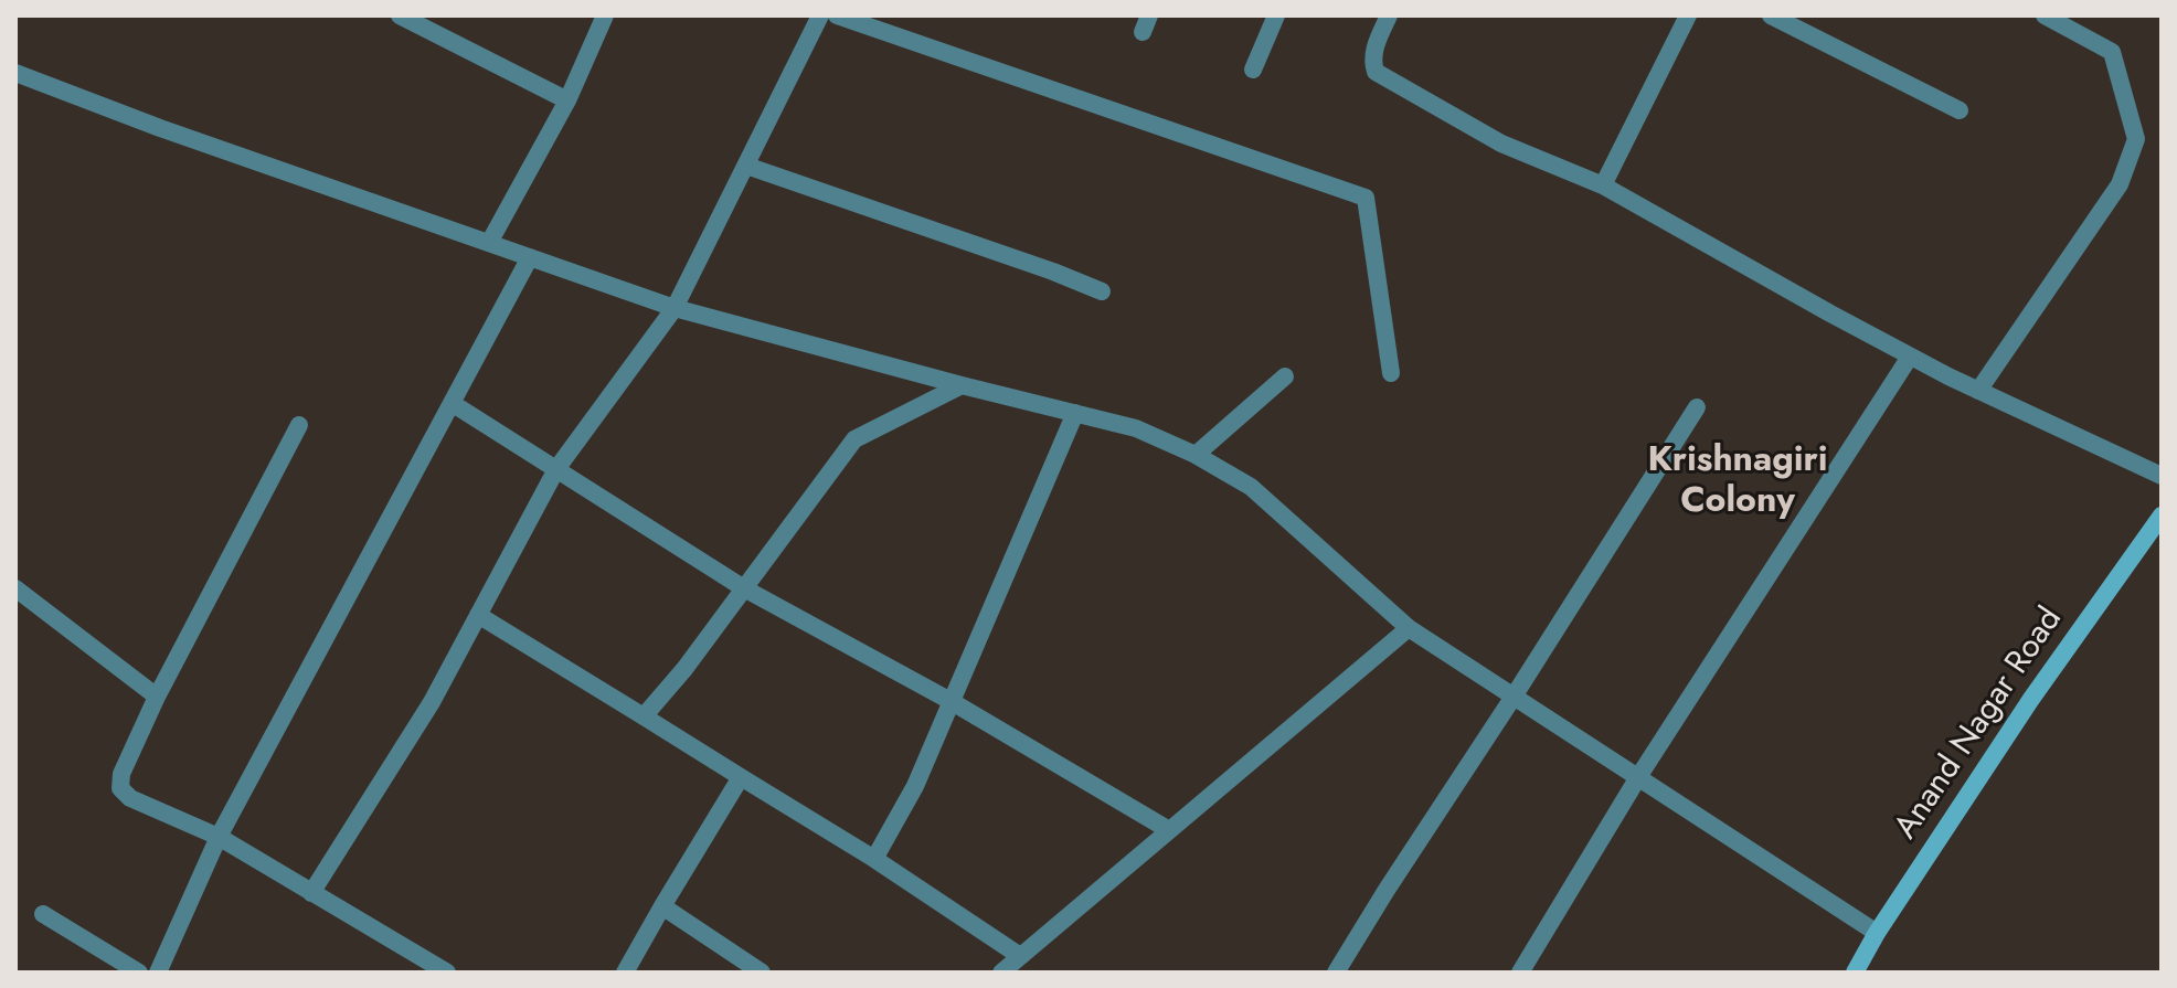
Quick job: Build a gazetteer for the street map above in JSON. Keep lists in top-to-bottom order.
{
  "streets": {
    "street": ["Anand Nagar Road"]
  },
  "districts": ["Krishnagiri Colony"]
}
